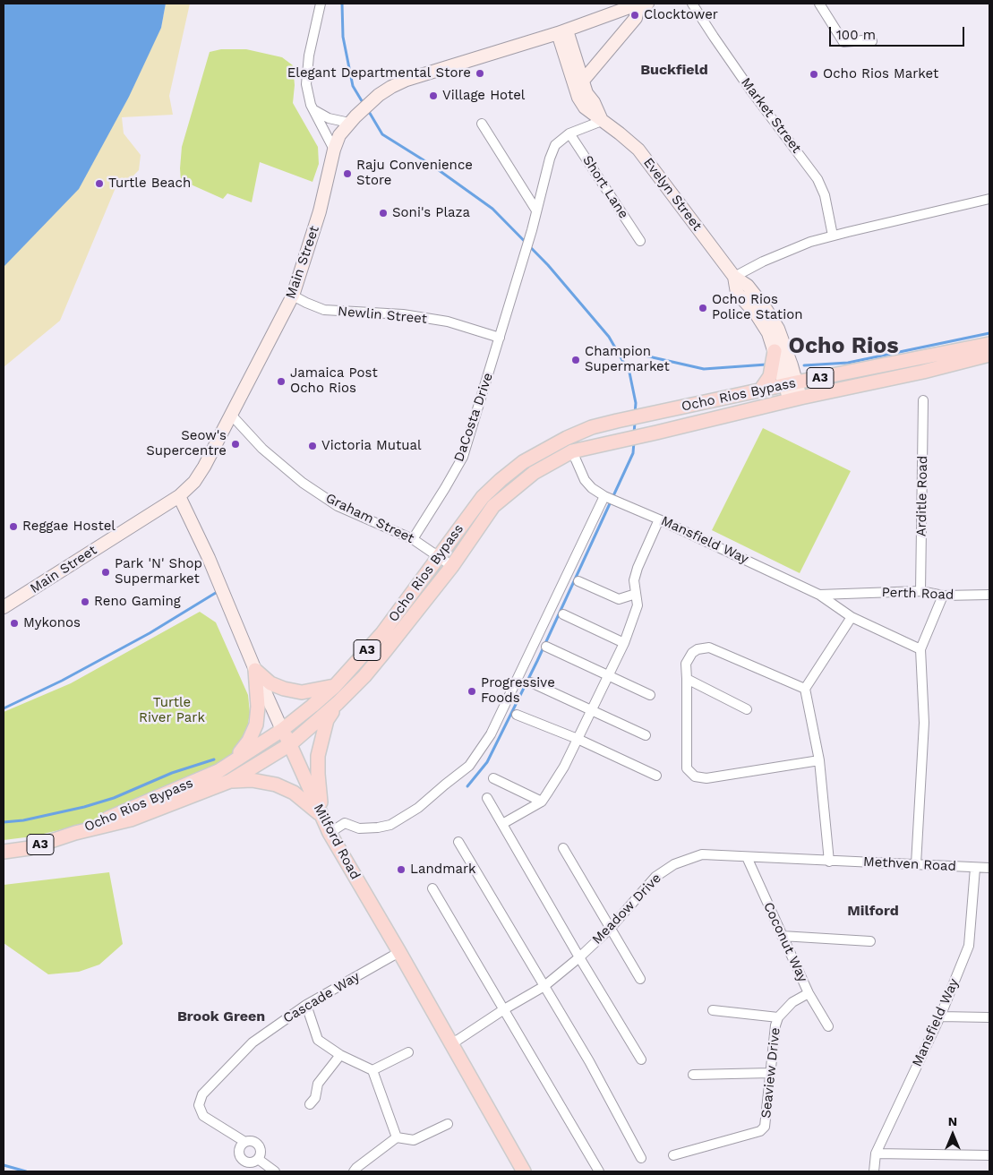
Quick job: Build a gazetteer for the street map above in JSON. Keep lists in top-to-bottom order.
{
  "streets": {
    "main road": ["A3", "Ocho Rios Bypass", "Milford Road"],
    "street": [
      "Market Street",
      "Short Lane",
      "Evelyn Street",
      "Main Street",
      "Newlin Street",
      "DaCosta Drive",
      "Arditle Road",
      "Graham Street",
      "Mansfield Way",
      "Perth Road",
      "Methven Road",
      "Meadow Drive",
      "Coconut Way",
      "Cascade Way",
      "Seaview Drive"
    ]
  },
  "crossings": [
    ["Evelyn Street", "Main Street"],
    ["Evelyn Street", "Ocho Rios Bypass"],
    ["Main Street", "Newlin Street"],
    ["Main Street", "Graham Street"],
    ["Main Street", "Milford Road"],
    ["Newlin Street", "DaCosta Drive"],
    ["A3", "Ocho Rios Bypass"],
    ["Ocho Rios Bypass", "Graham Street"],
    ["Ocho Rios Bypass", "Mansfield Way"],
    ["Ocho Rios Bypass", "Milford Road"],
    ["DaCosta Drive", "Graham Street"],
    ["Arditle Road", "Perth Road"],
    ["Mansfield Way", "Perth Road"],
    ["Mansfield Way", "Methven Road"],
    ["Milford Road", "Meadow Drive"],
    ["Milford Road", "Cascade Way"],
    ["Methven Road", "Meadow Drive"],
    ["Meadow Drive", "Coconut Way"],
    ["Coconut Way", "Seaview Drive"]
  ],
  "districts": [
    "Buckfield",
    "Ocho Rios",
    "Milford",
    "Brook Green"
  ],
  "parks": ["Turtle River Park"],
  "places": [
    "Clocktower",
    "Elegant Departmental Store",
    "Ocho Rios Market",
    "Village Hotel",
    "Raju Convenience Store",
    "Turtle Beach",
    "Soni's Plaza",
    "Ocho Rios Police Station",
    "Champion Supermarket",
    "Jamaica Post Ocho Rios",
    "Seow's Supercentre",
    "Victoria Mutual",
    "Reggae Hostel",
    "Park 'N' Shop Supermarket",
    "Reno Gaming",
    "Mykonos",
    "Progressive Foods",
    "Landmark"
  ],
  "scale_bar": "100 m",
  "north": "top"
}
